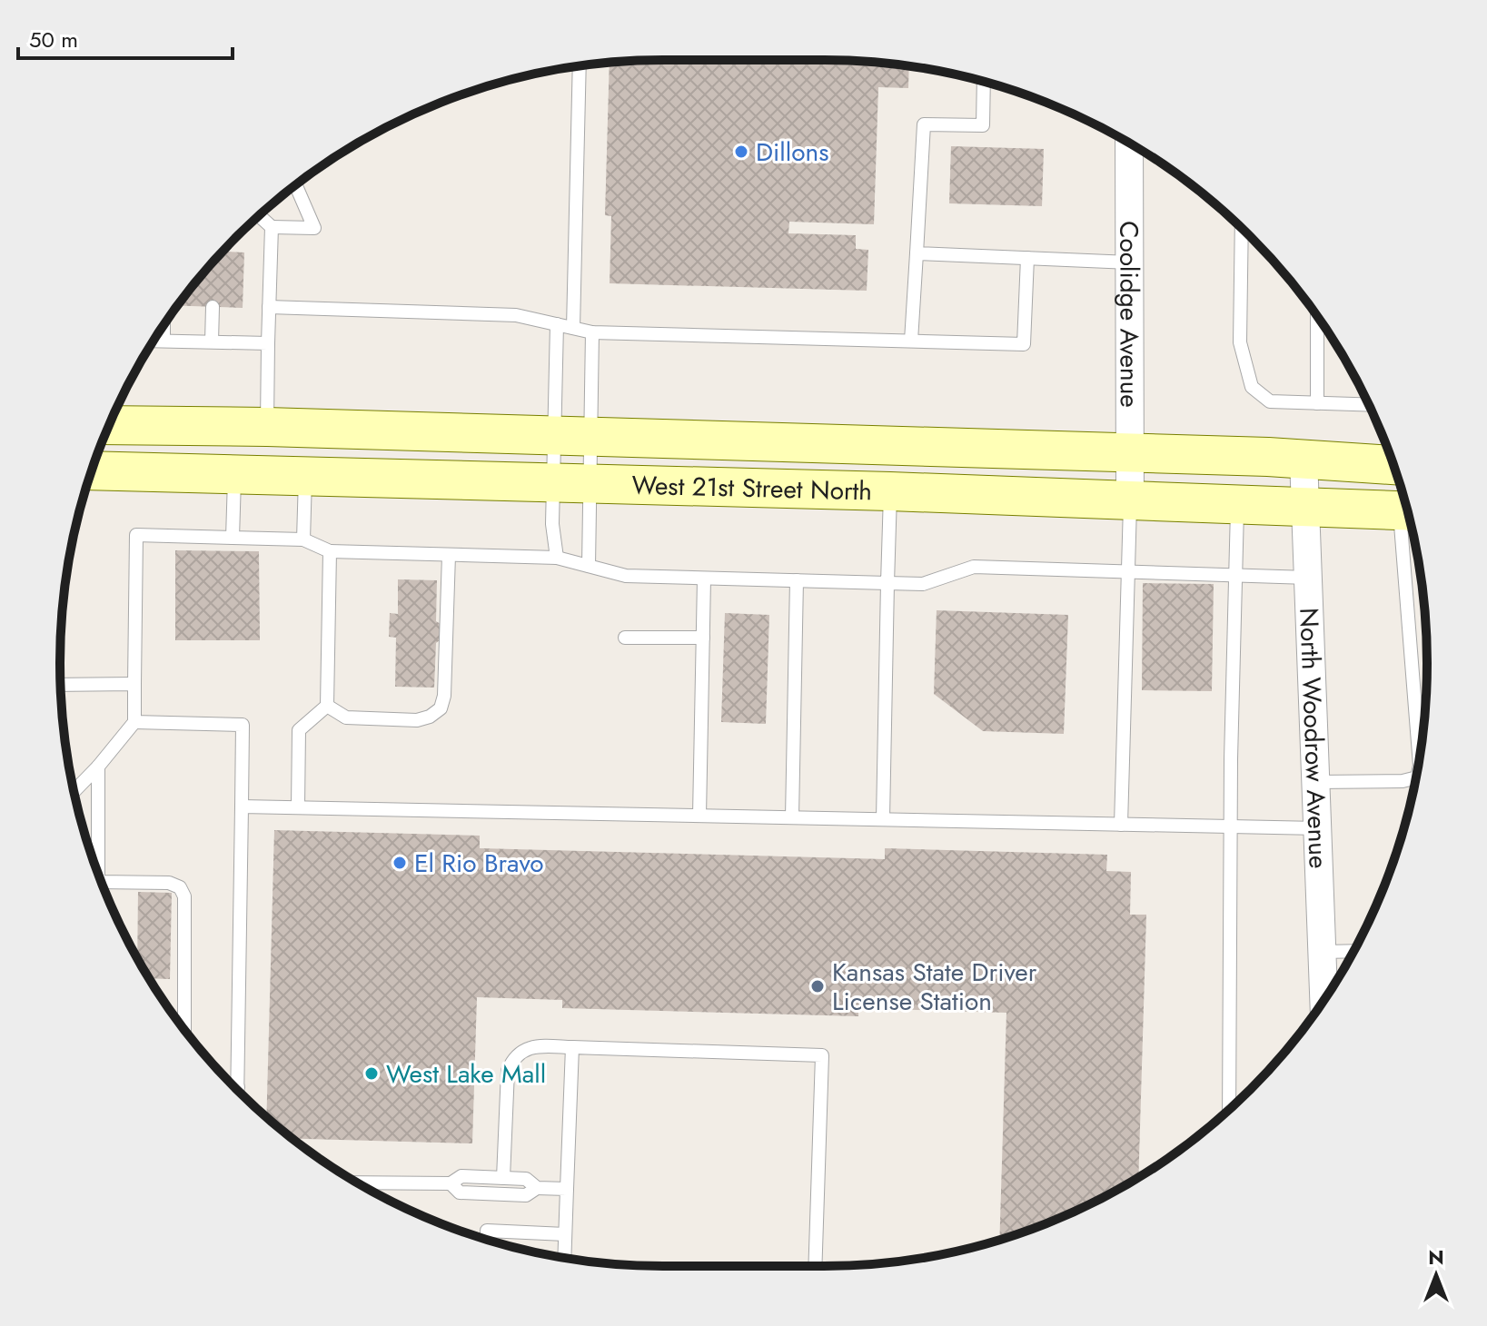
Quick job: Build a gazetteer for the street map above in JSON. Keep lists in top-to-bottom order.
{
  "streets": {
    "main road": ["West 21st Street North"],
    "street": ["Coolidge Avenue", "North Woodrow Avenue"]
  },
  "crossings": [
    ["Coolidge Avenue", "West 21st Street North"],
    ["West 21st Street North", "North Woodrow Avenue"]
  ],
  "places": [
    "Dillons",
    "El Rio Bravo",
    "Kansas State Driver License Station",
    "West Lake Mall"
  ],
  "scale_bar": "50 m",
  "north": "top"
}
